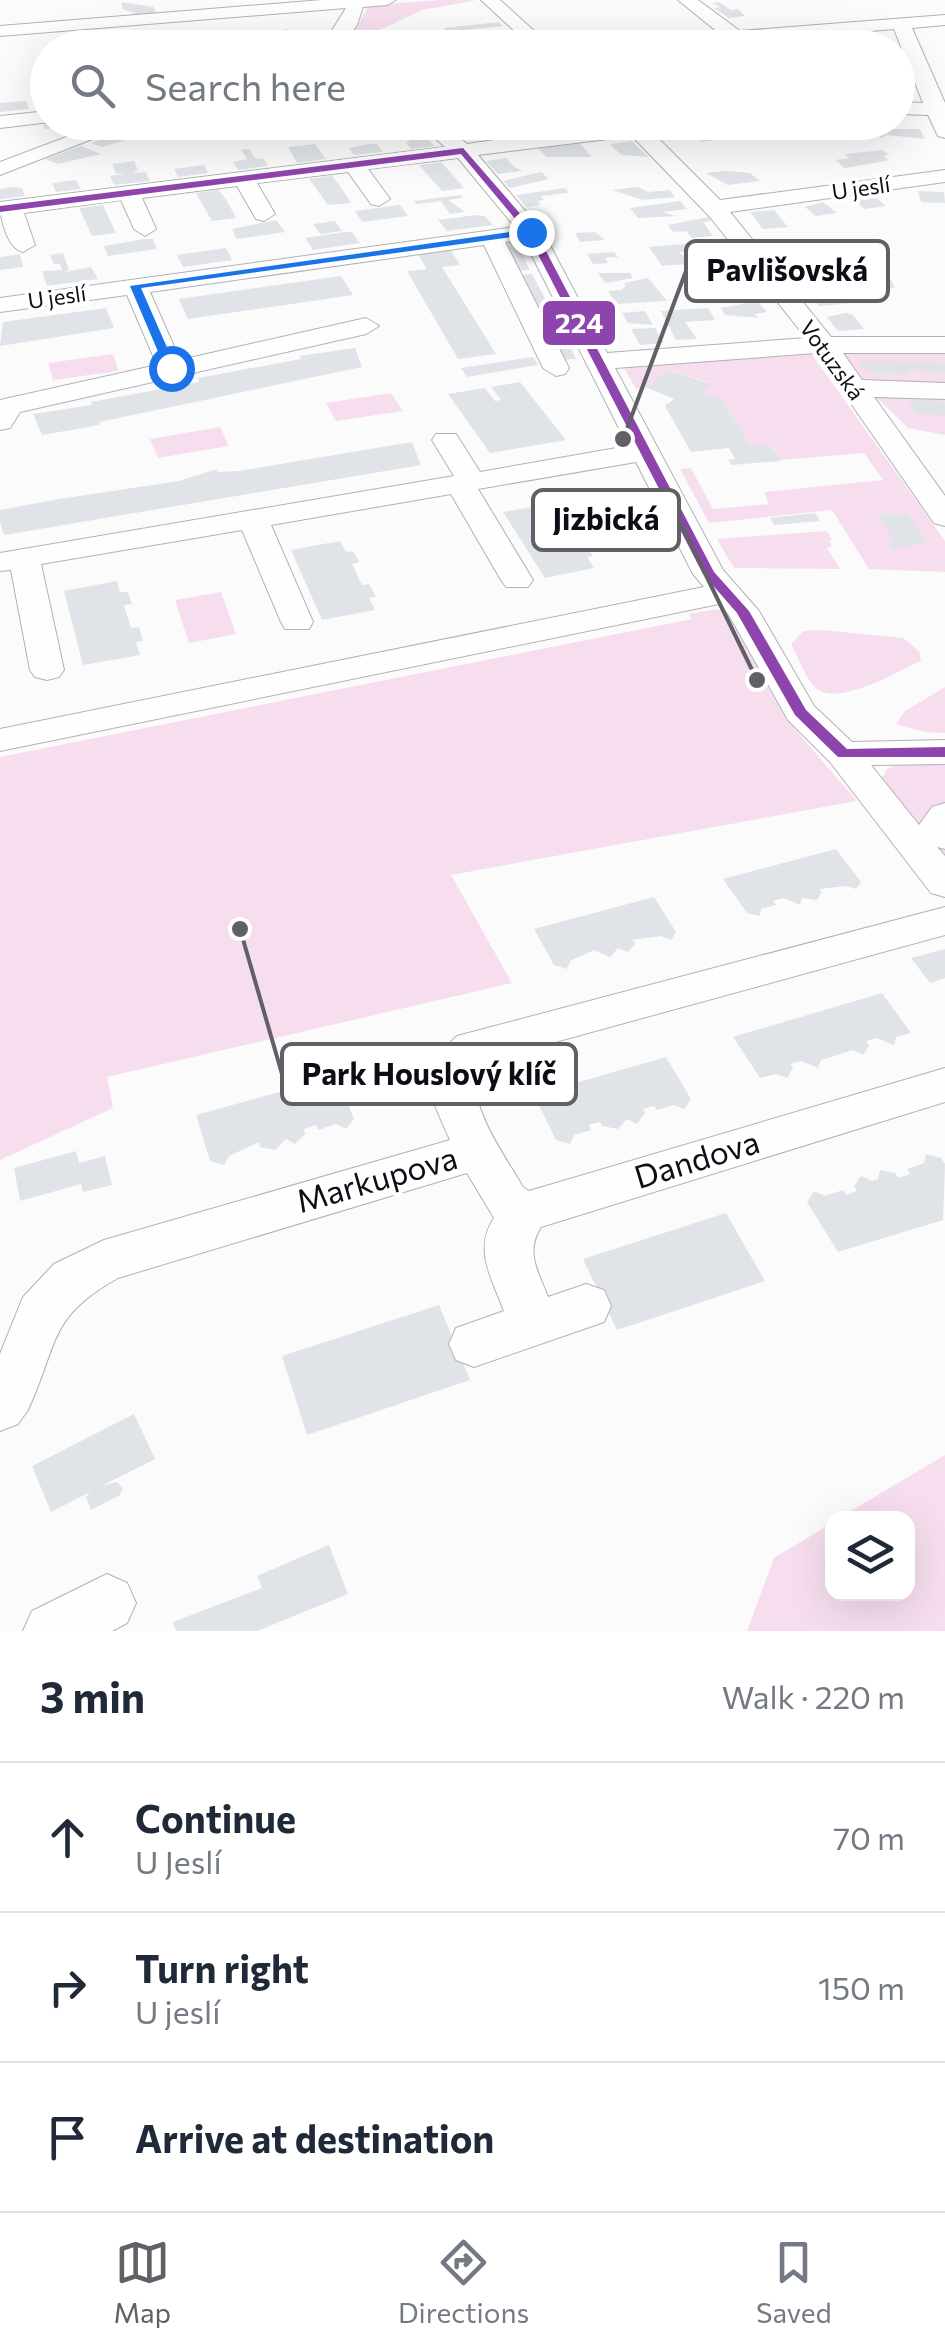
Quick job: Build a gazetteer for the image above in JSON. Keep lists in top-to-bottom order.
{
  "streets": {
    "street": [
      "U jeslí",
      "Votuzská",
      "Dandova",
      "Markupova"
    ]
  },
  "crossings": [
    ["U jeslí", "Votuzská"]
  ],
  "places": ["Pavlišovská", "Jizbická", "Park Houslový klíč"],
  "lines": ["transit line 224"],
  "page": {
    "search": "Search here",
    "heading": ["3 min", "Walk · 220 m"],
    "list": [
      ["Continue", "U Jeslí", "70 m"],
      ["Turn right", "U jeslí", "150 m"],
      "Arrive at destination"
    ],
    "nav": ["Map", "Directions", "Saved"]
  }
}
